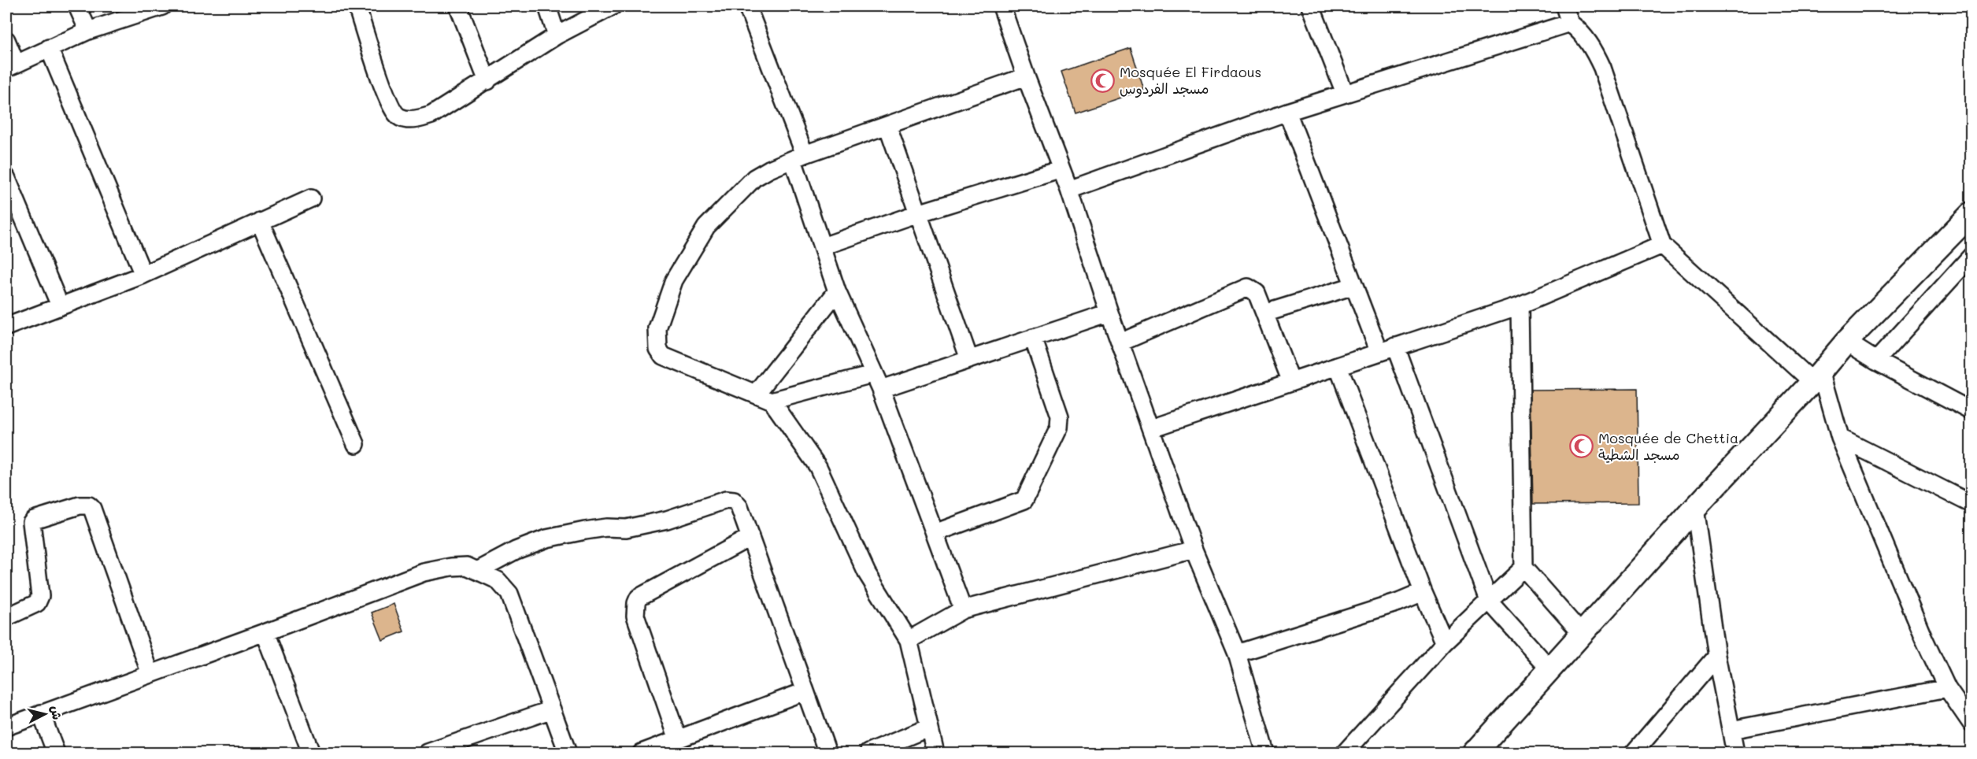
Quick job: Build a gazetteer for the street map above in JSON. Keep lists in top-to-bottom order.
{
  "places": {
    "mosque": ["Mosquée El Firdaous مسجد الفردوس", "Mosquée de Chettia مسجد الشطية"]
  },
  "north": "right"
}
